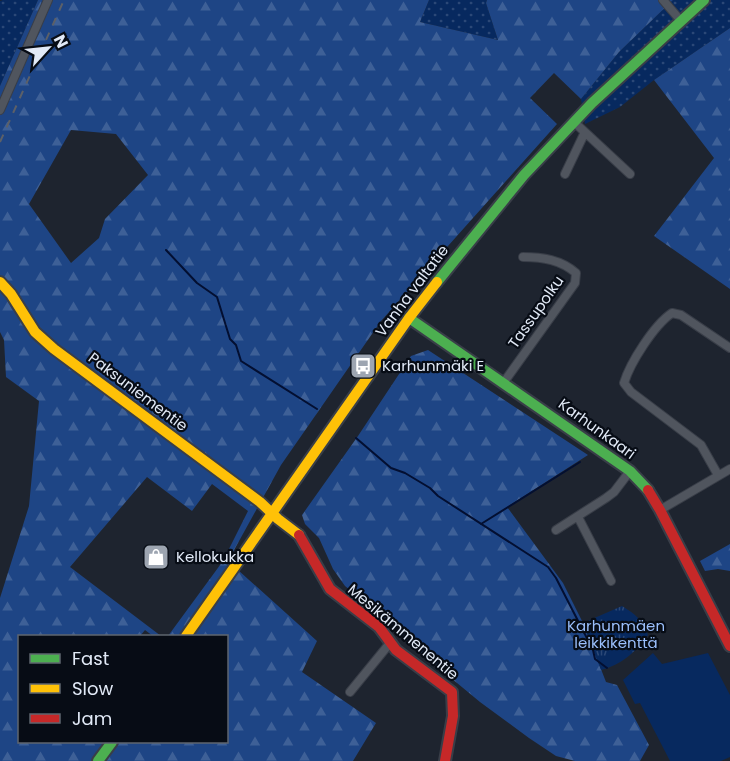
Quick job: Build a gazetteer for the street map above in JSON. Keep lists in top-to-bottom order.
{
  "streets": {
    "street": [
      "Vanha valtatie",
      "Tassupolku",
      "Paksuniementie",
      "Karhunkaari",
      "Mesikämmenentie"
    ]
  },
  "crossings": [
    ["Vanha valtatie", "Paksuniementie"],
    ["Vanha valtatie", "Karhunkaari"],
    ["Vanha valtatie", "Mesikämmenentie"],
    ["Tassupolku", "Karhunkaari"],
    ["Paksuniementie", "Mesikämmenentie"]
  ],
  "parks": ["Karhunmäen leikkikenttä"],
  "places": {
    "bus stop": ["Karhunmäki E"],
    "shop": ["Kellokukka"]
  },
  "legend": ["Fast", "Slow", "Jam"],
  "north": "top right"
}
